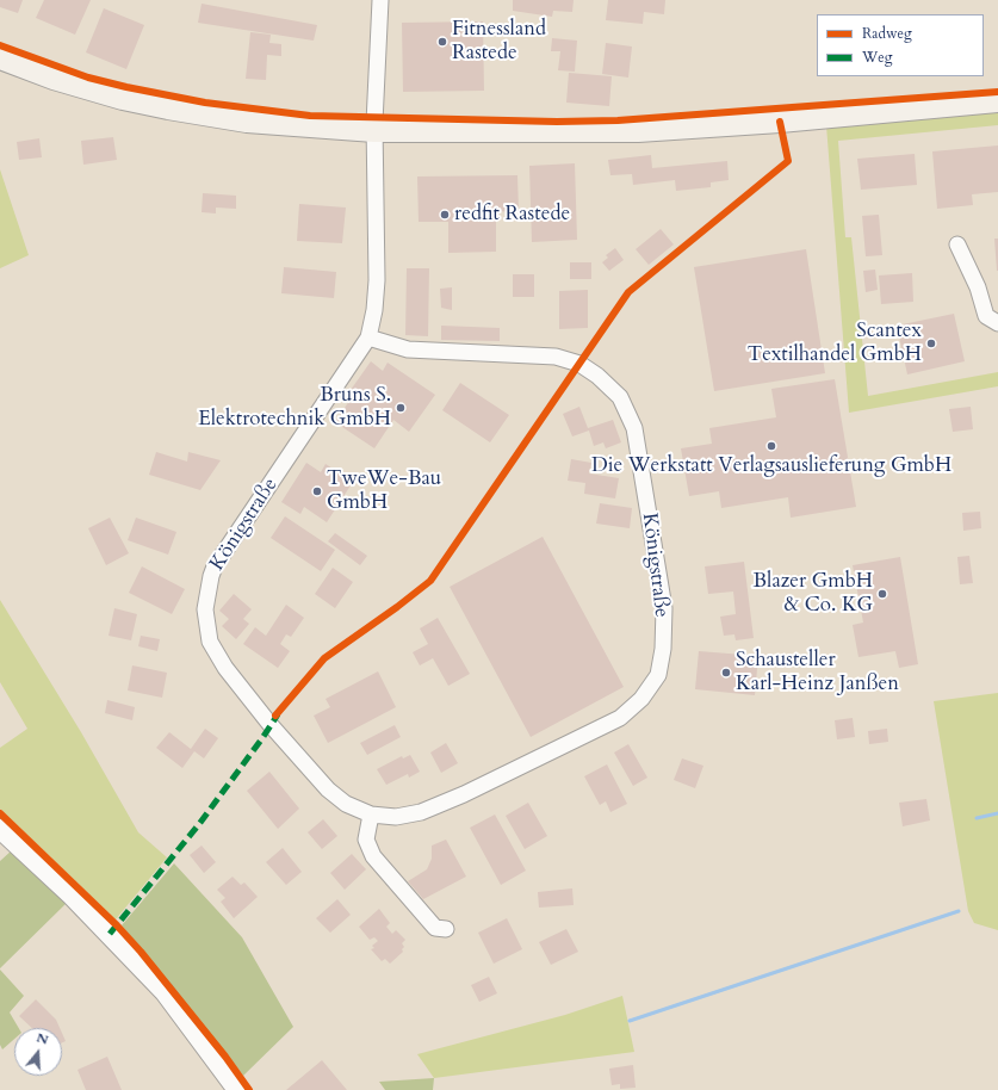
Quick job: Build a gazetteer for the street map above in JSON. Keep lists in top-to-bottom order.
{
  "streets": {
    "street": ["Königstraße"]
  },
  "places": [
    "Fitnessland Rastede",
    "redfit Rastede",
    "Scantex Textilhandel GmbH",
    "Bruns S. Elektrotechnik GmbH",
    "Die Werkstatt Verlagsauslieferung GmbH",
    "TweWe-Bau GmbH",
    "Blazer GmbH & Co. KG",
    "Schausteller Karl-Heinz Janßen"
  ],
  "legend": ["Radweg", "Weg"],
  "north": "top"
}
